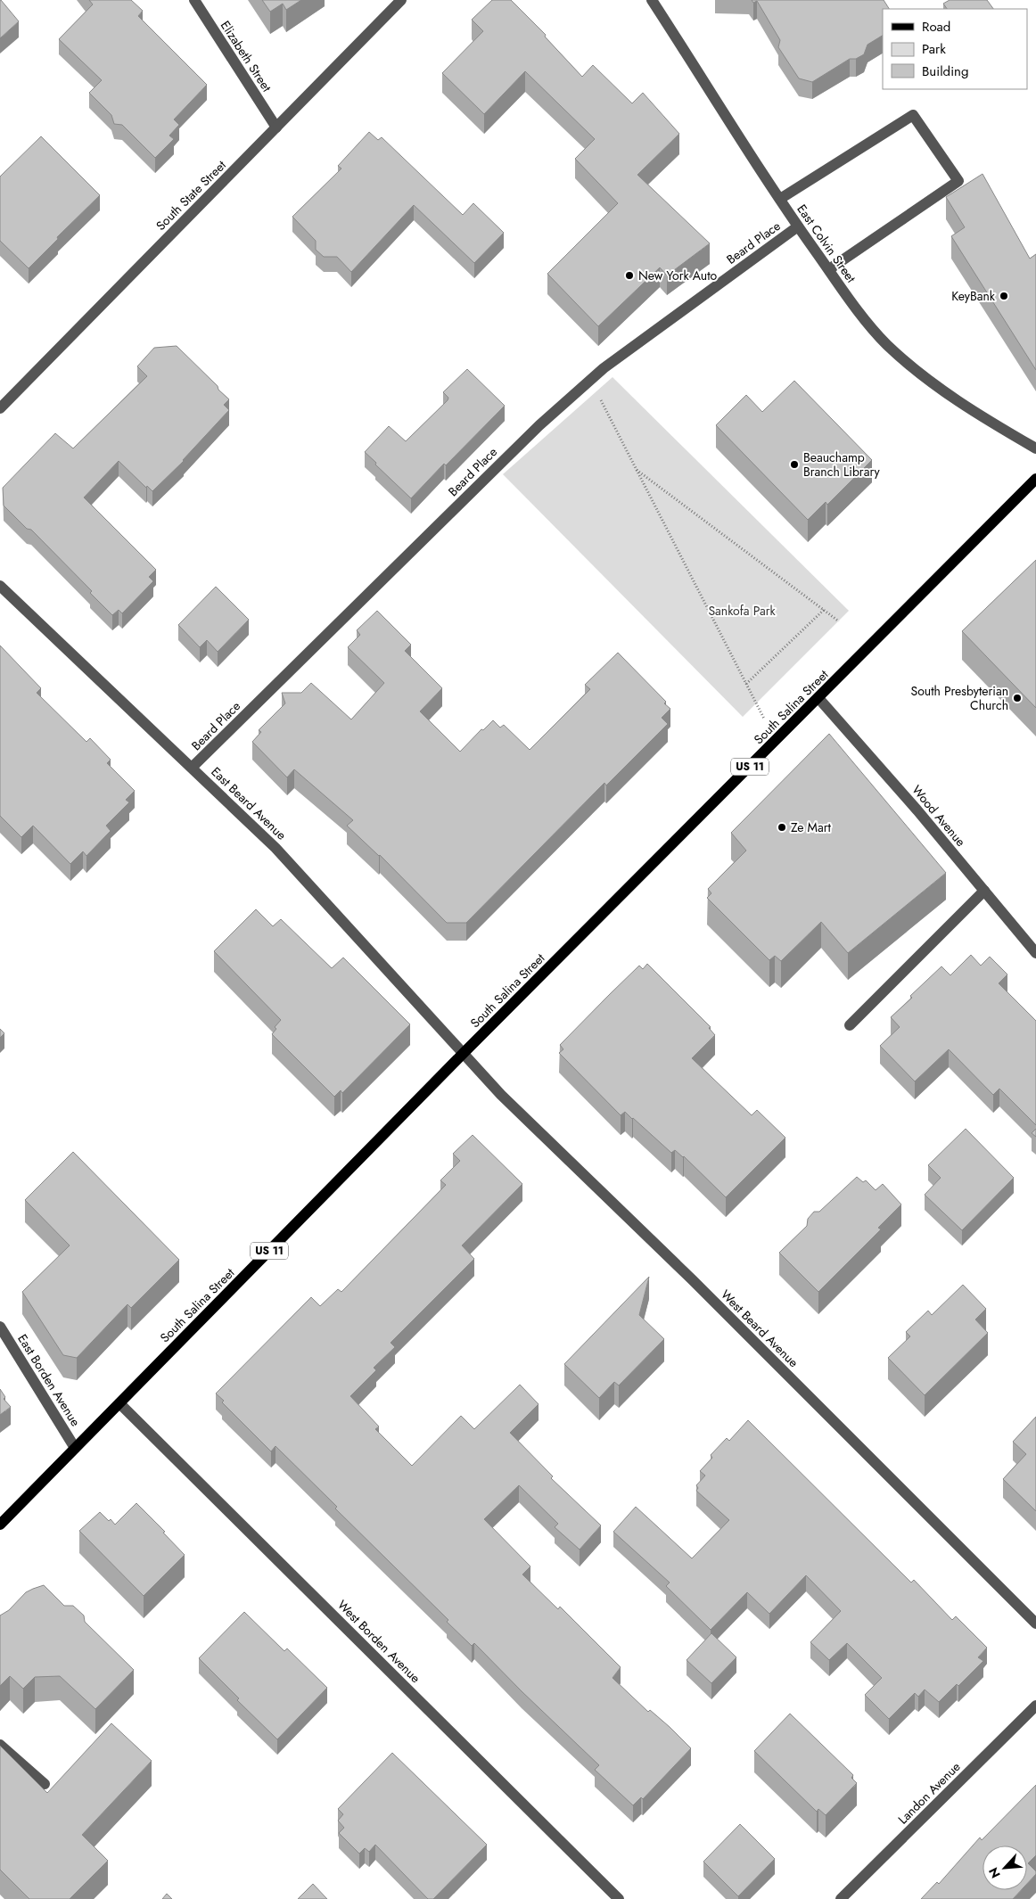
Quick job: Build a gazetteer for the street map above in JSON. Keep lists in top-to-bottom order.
{
  "streets": {
    "main road": ["South Salina Street", "US 11"],
    "street": [
      "Elizabeth Street",
      "South State Street",
      "Beard Place",
      "East Colvin Street",
      "East Beard Avenue",
      "Wood Avenue",
      "West Beard Avenue",
      "East Borden Avenue",
      "West Borden Avenue",
      "Landon Avenue"
    ]
  },
  "crossings": [
    ["Elizabeth Street", "South State Street"],
    ["Beard Place", "East Colvin Street"],
    ["Beard Place", "East Beard Avenue"],
    ["South Salina Street", "East Beard Avenue"],
    ["South Salina Street", "Wood Avenue"],
    ["South Salina Street", "West Beard Avenue"],
    ["South Salina Street", "East Borden Avenue"],
    ["South Salina Street", "West Borden Avenue"],
    ["East Beard Avenue", "West Beard Avenue"]
  ],
  "parks": ["Sankofa Park"],
  "places": [
    "New York Auto",
    "KeyBank",
    "Beauchamp Branch Library",
    "South Presbyterian Church",
    "Ze Mart"
  ],
  "legend": ["Road", "Park", "Building"],
  "north": "bottom left"
}
